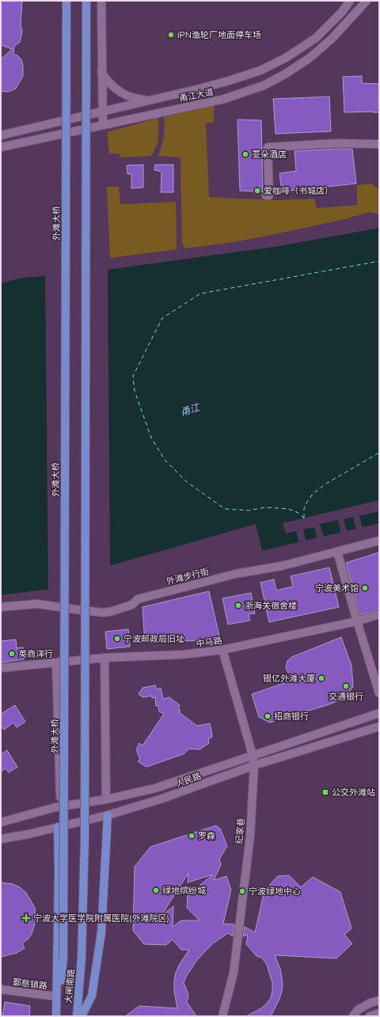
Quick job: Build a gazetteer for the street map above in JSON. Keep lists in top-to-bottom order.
{
  "streets": {
    "main road": ["外滩大桥", "大闸南路"],
    "street": [
      "甬江大道",
      "外滩步行街",
      "中马路",
      "人民路",
      "纪家巷",
      "鄞慈镇路"
    ]
  },
  "crossings": [
    ["外滩大桥", "大闸南路"],
    ["中马路", "纪家巷"],
    ["人民路", "纪家巷"]
  ],
  "water": ["甬江"],
  "places": {
    "other": [
      "iPN渔轮厂地面停车场",
      "亚朵酒店",
      "爱咖啡（书城店）",
      "宁波美术馆",
      "浙海关宿舍楼",
      "宁波邮政局旧址",
      "英商洋行",
      "银亿外滩大厦",
      "交通银行",
      "招商银行",
      "罗森",
      "绿地缤纷城",
      "宁波绿地中心"
    ],
    "transit": ["公交外滩站"],
    "health": ["宁波大学医学院附属医院(外滩院区)"]
  }
}
